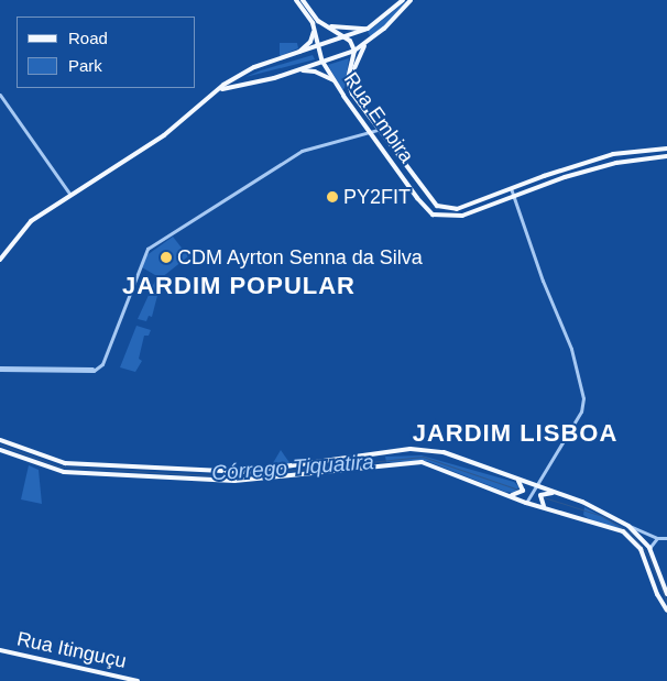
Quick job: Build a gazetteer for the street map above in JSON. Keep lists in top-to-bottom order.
{
  "streets": {
    "main road": ["Rua Embira", "Rua Itinguçu"]
  },
  "districts": ["JARDIM POPULAR", "JARDIM LISBOA"],
  "water": ["Córrego Tiquatira"],
  "places": ["PY2FIT", "CDM Ayrton Senna da Silva"],
  "legend": ["Road", "Park"]
}
